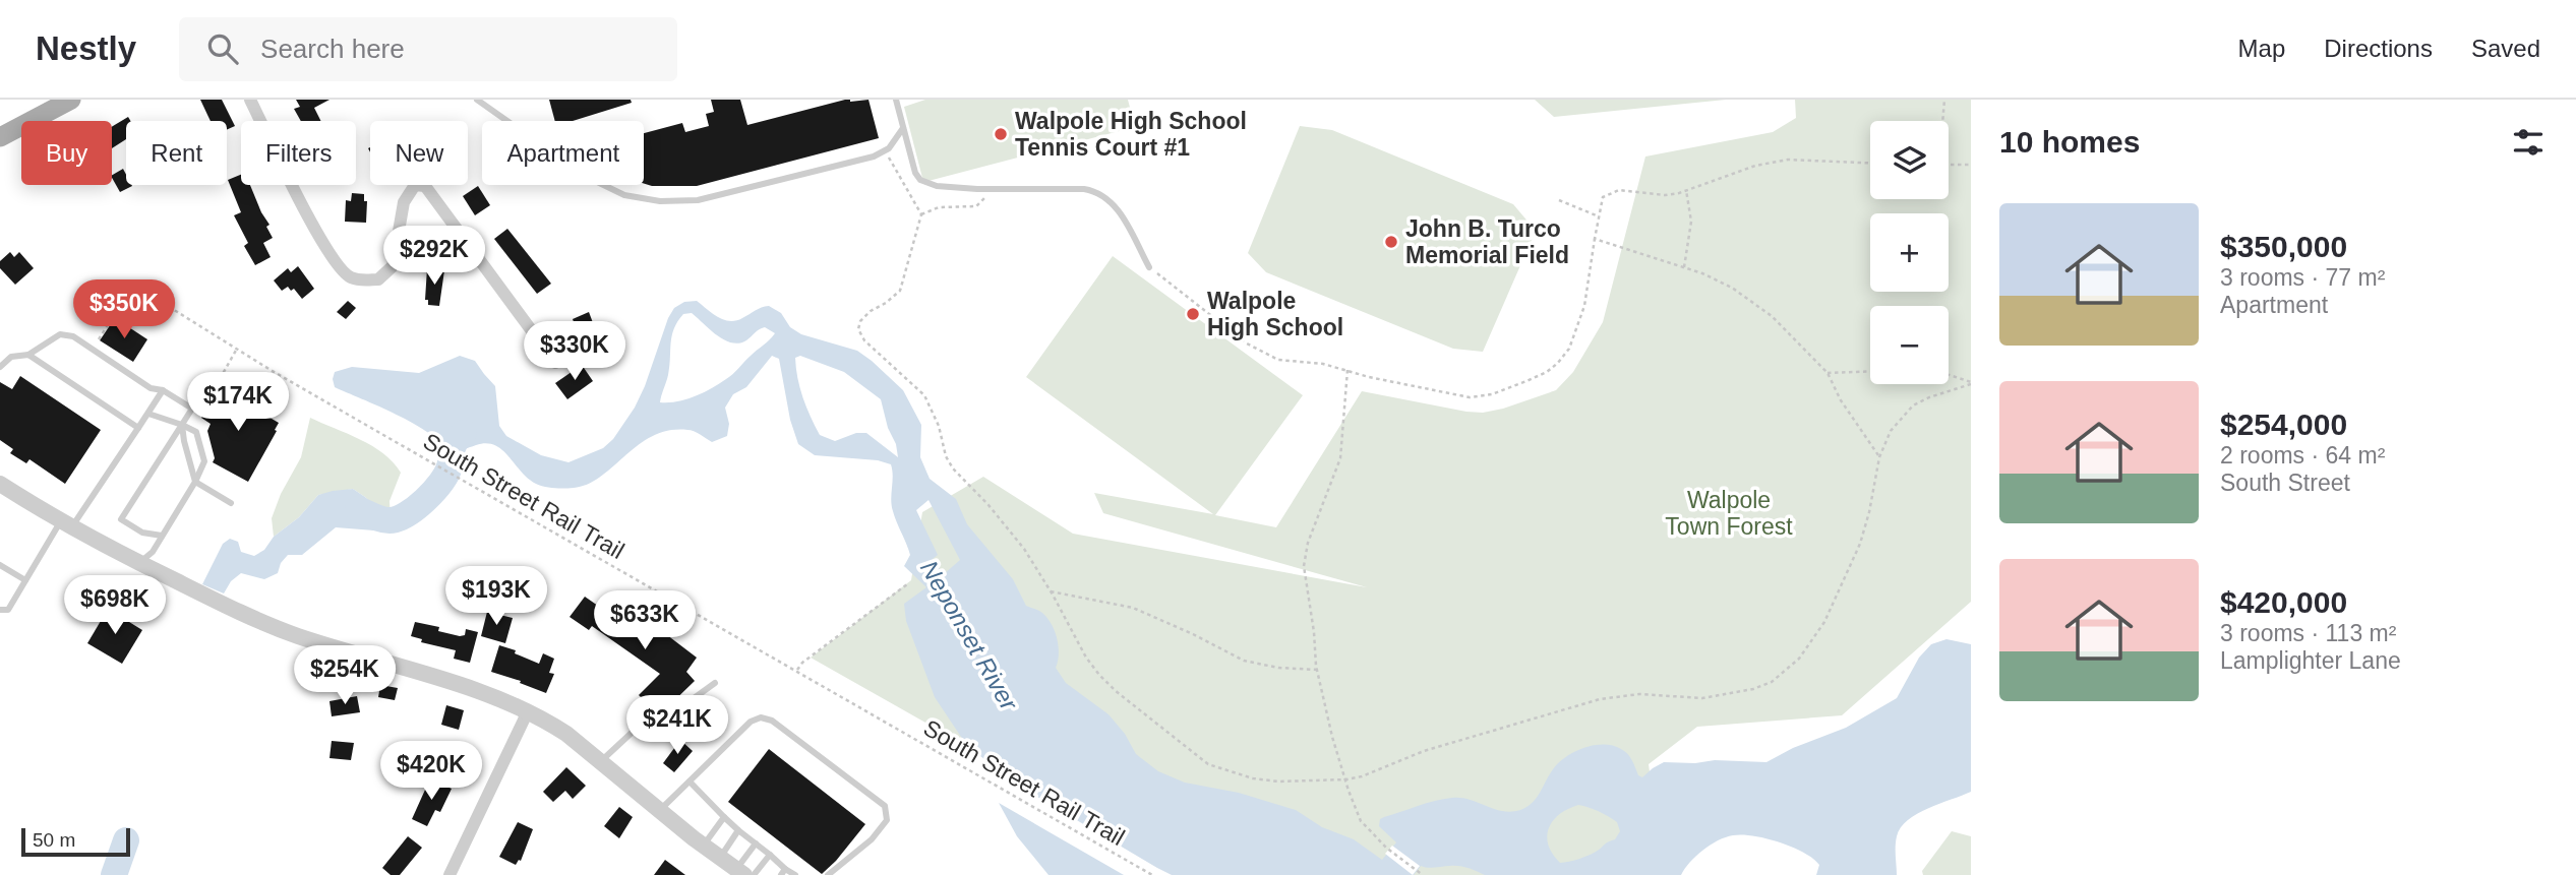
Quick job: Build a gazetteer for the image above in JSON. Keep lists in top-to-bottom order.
{
  "streets": {
    "path": ["South Street Rail Trail"]
  },
  "water": ["Neponset River"],
  "parks": ["Walpole Town Forest"],
  "places": ["Walpole High School Tennis Court #1", "John B. Turco Memorial Field", "Walpole High School"],
  "scale_bar": "50 m",
  "page": {
    "header": "Nestly",
    "search": "Search here",
    "nav": ["Map", "Directions", "Saved"],
    "heading": "10 homes",
    "map_buttons": ["+", "−"],
    "chip": [
      "Buy",
      "Rent",
      "Filters",
      "New",
      "Apartment"
    ],
    "list": [
      {
        "name": "$350,000",
        "note": "3 rooms · 77 m² · Apartment"
      },
      {
        "name": "$254,000",
        "note": "2 rooms · 64 m² · South Street"
      },
      {
        "name": "$420,000",
        "note": "3 rooms · 113 m² · Lamplighter Lane"
      }
    ],
    "price": [
      "$292K",
      "$350K",
      "$330K",
      "$174K",
      "$193K",
      "$698K",
      "$633K",
      "$254K",
      "$241K",
      "$420K"
    ],
    "scale": "50 m"
  }
}
